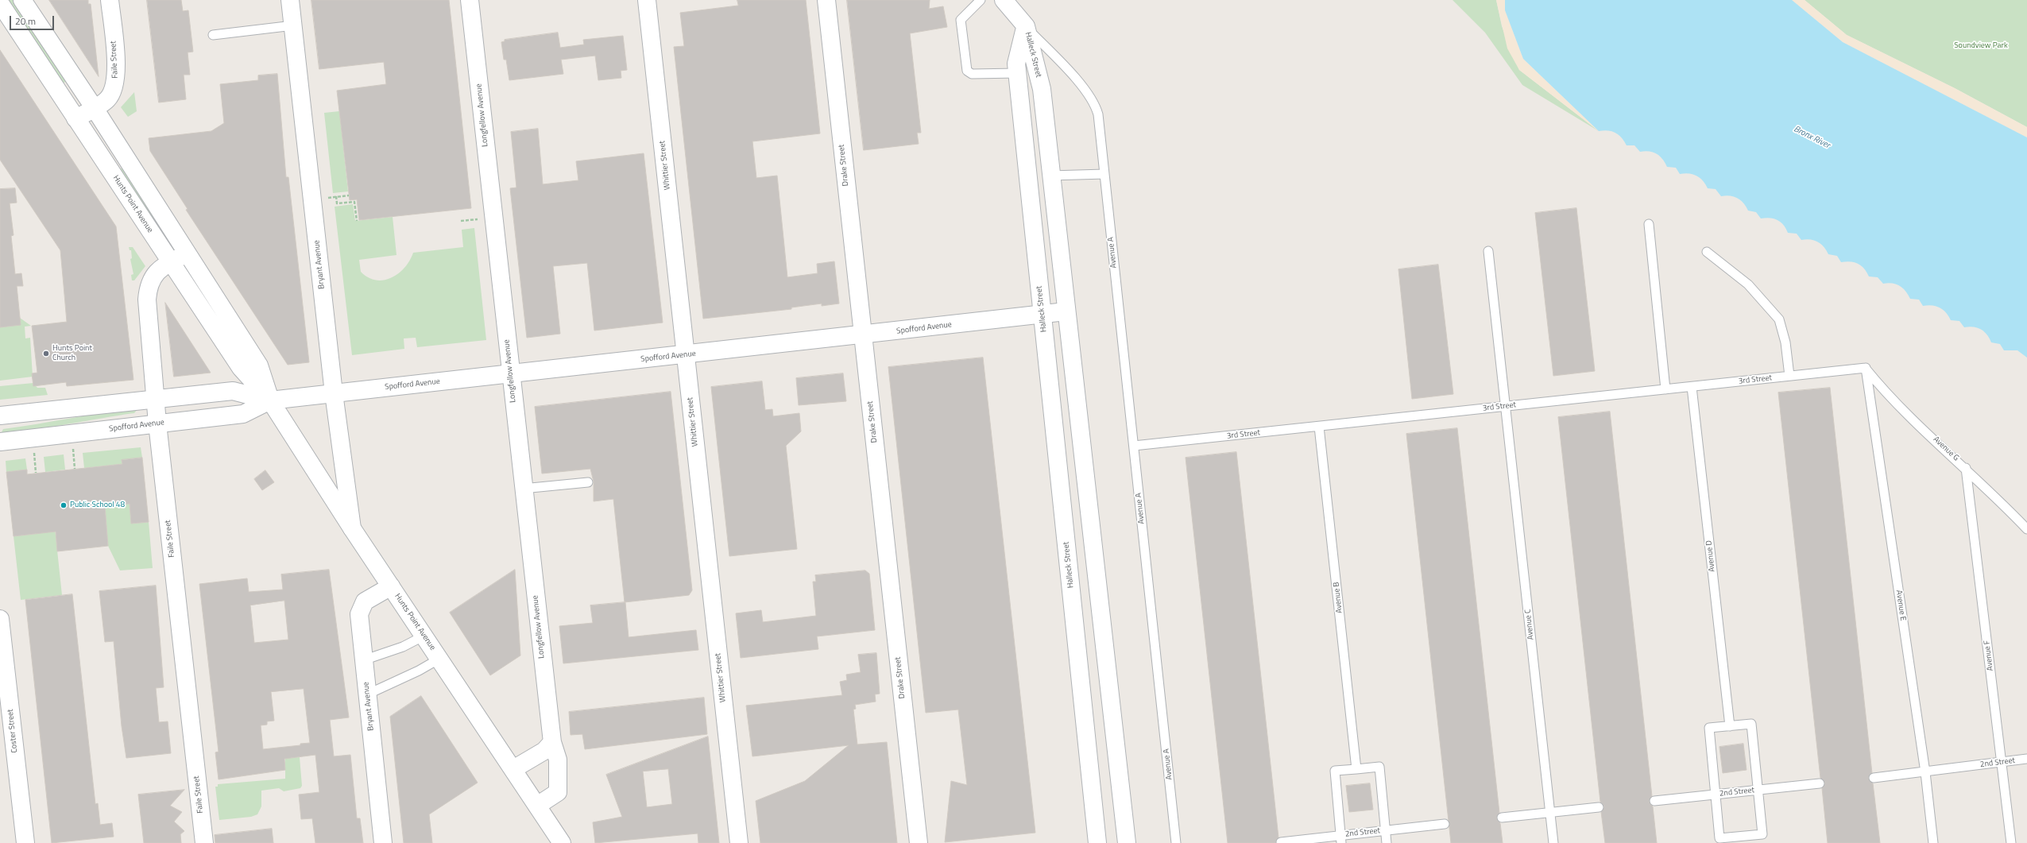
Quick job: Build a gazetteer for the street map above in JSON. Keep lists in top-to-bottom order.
{
  "streets": {
    "street": [
      "Halleck Street",
      "Faile Street",
      "Longfellow Avenue",
      "Whittier Street",
      "Drake Street",
      "Hunts Point Avenue",
      "Bryant Avenue",
      "Spofford Avenue",
      "Coster Street"
    ],
    "lane": [
      "Avenue A",
      "3rd Street",
      "Avenue G",
      "Avenue D",
      "Avenue B",
      "Avenue E",
      "Avenue C",
      "Avenue F",
      "2nd Street"
    ]
  },
  "crossings": [
    ["Halleck Street", "Avenue A"],
    ["Halleck Street", "Spofford Avenue"],
    ["Faile Street", "Hunts Point Avenue"],
    ["Faile Street", "Spofford Avenue"],
    ["Longfellow Avenue", "Hunts Point Avenue"],
    ["Longfellow Avenue", "Spofford Avenue"],
    ["Whittier Street", "Spofford Avenue"],
    ["Drake Street", "Spofford Avenue"],
    ["Hunts Point Avenue", "Bryant Avenue"],
    ["Hunts Point Avenue", "Spofford Avenue"],
    ["Avenue A", "3rd Street"],
    ["Bryant Avenue", "Spofford Avenue"],
    ["3rd Street", "Avenue G"],
    ["3rd Street", "Avenue D"],
    ["3rd Street", "Avenue B"],
    ["3rd Street", "Avenue E"],
    ["3rd Street", "Avenue C"],
    ["Avenue G", "Avenue E"],
    ["Avenue G", "Avenue F"],
    ["Avenue E", "2nd Street"],
    ["Avenue F", "2nd Street"]
  ],
  "water": ["Bronx River"],
  "parks": ["Soundview Park"],
  "places": ["Hunts Point Church", "Public School 48"],
  "scale_bar": "20 m"
}
